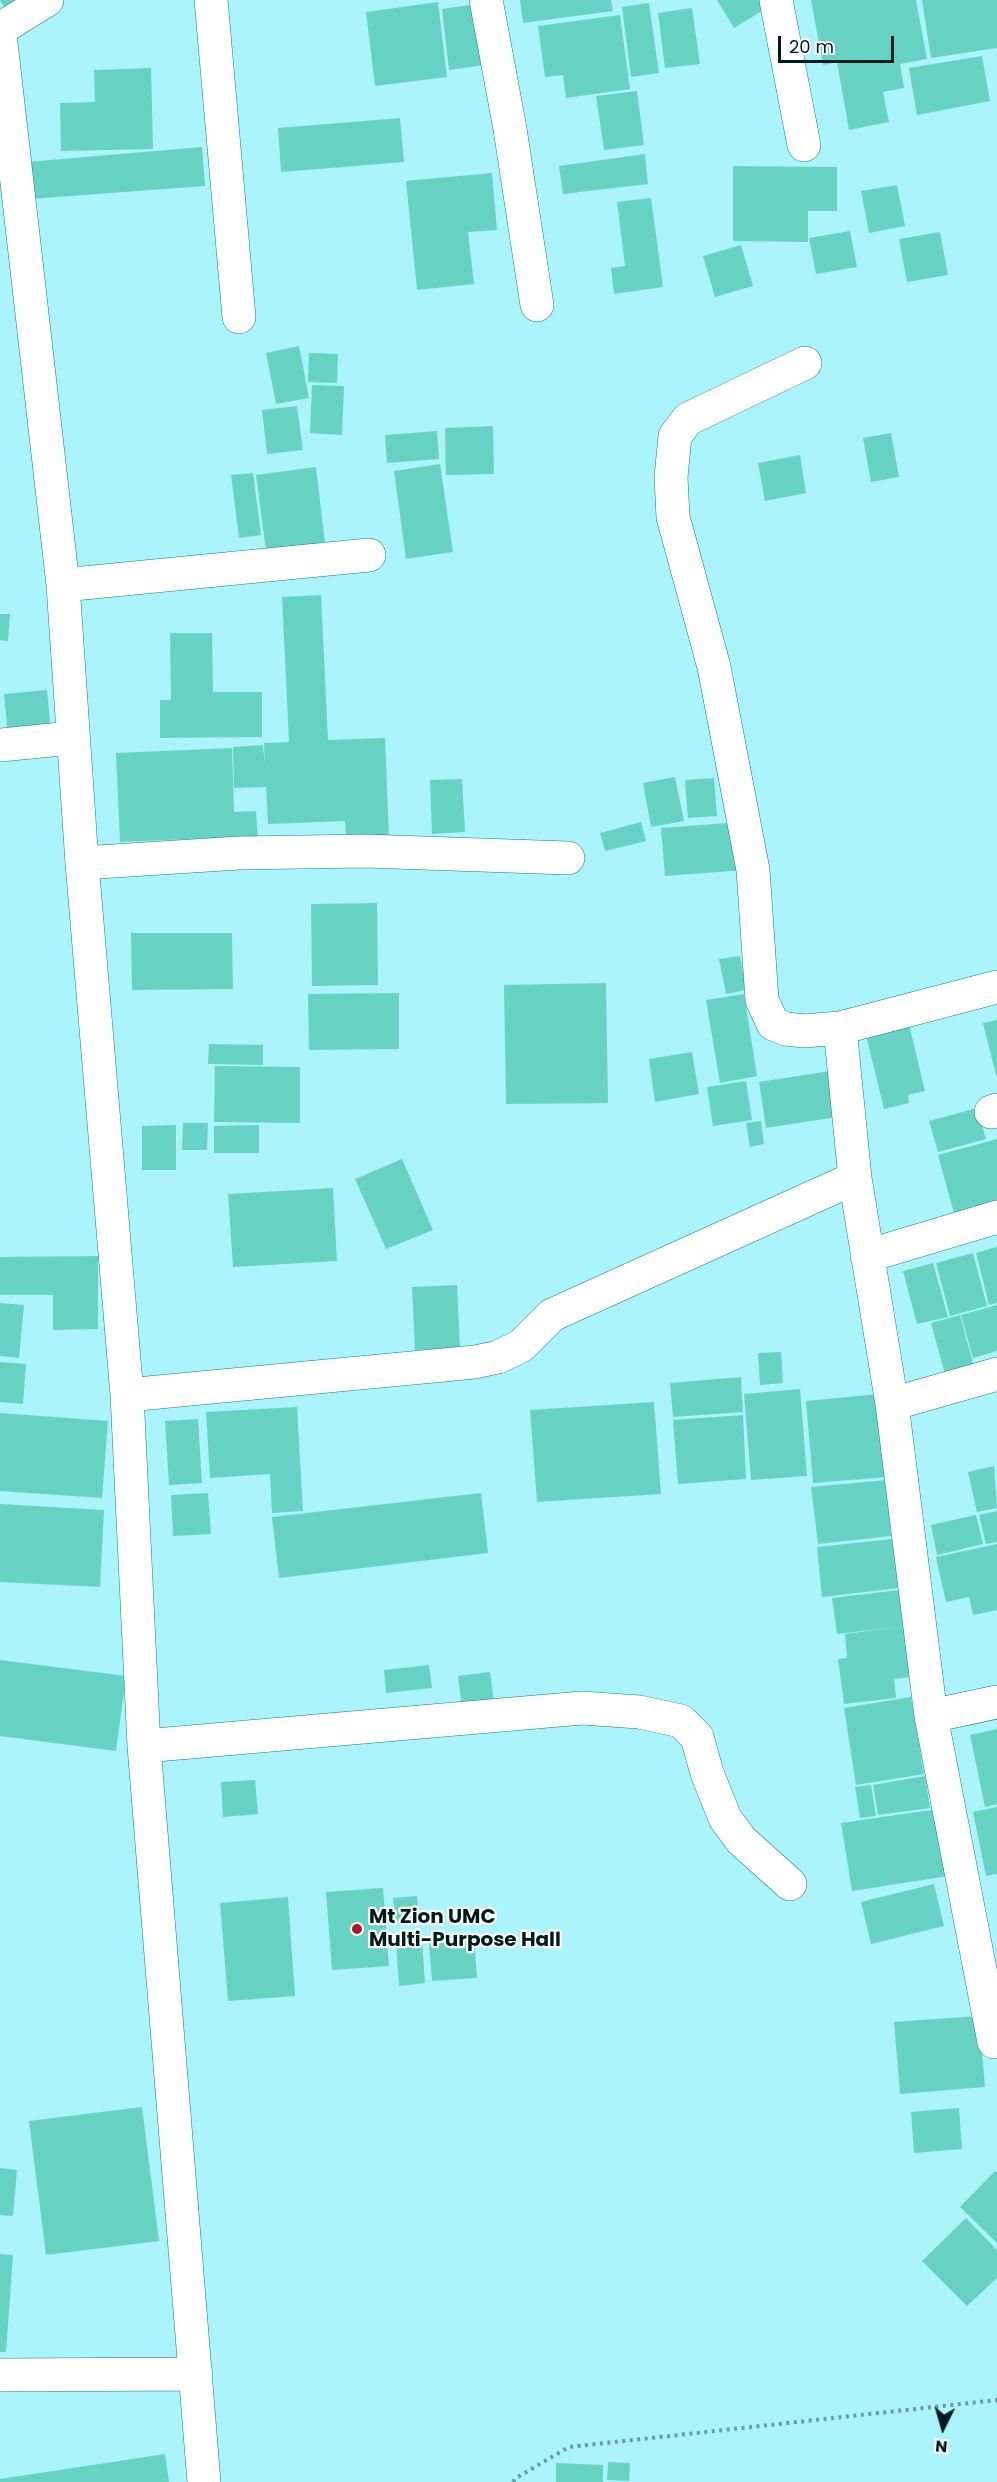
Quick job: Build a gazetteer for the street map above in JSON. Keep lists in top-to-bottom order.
{
  "places": ["Mt Zion UMC Multi-Purpose Hall"],
  "scale_bar": "20 m",
  "north": "bottom"
}
